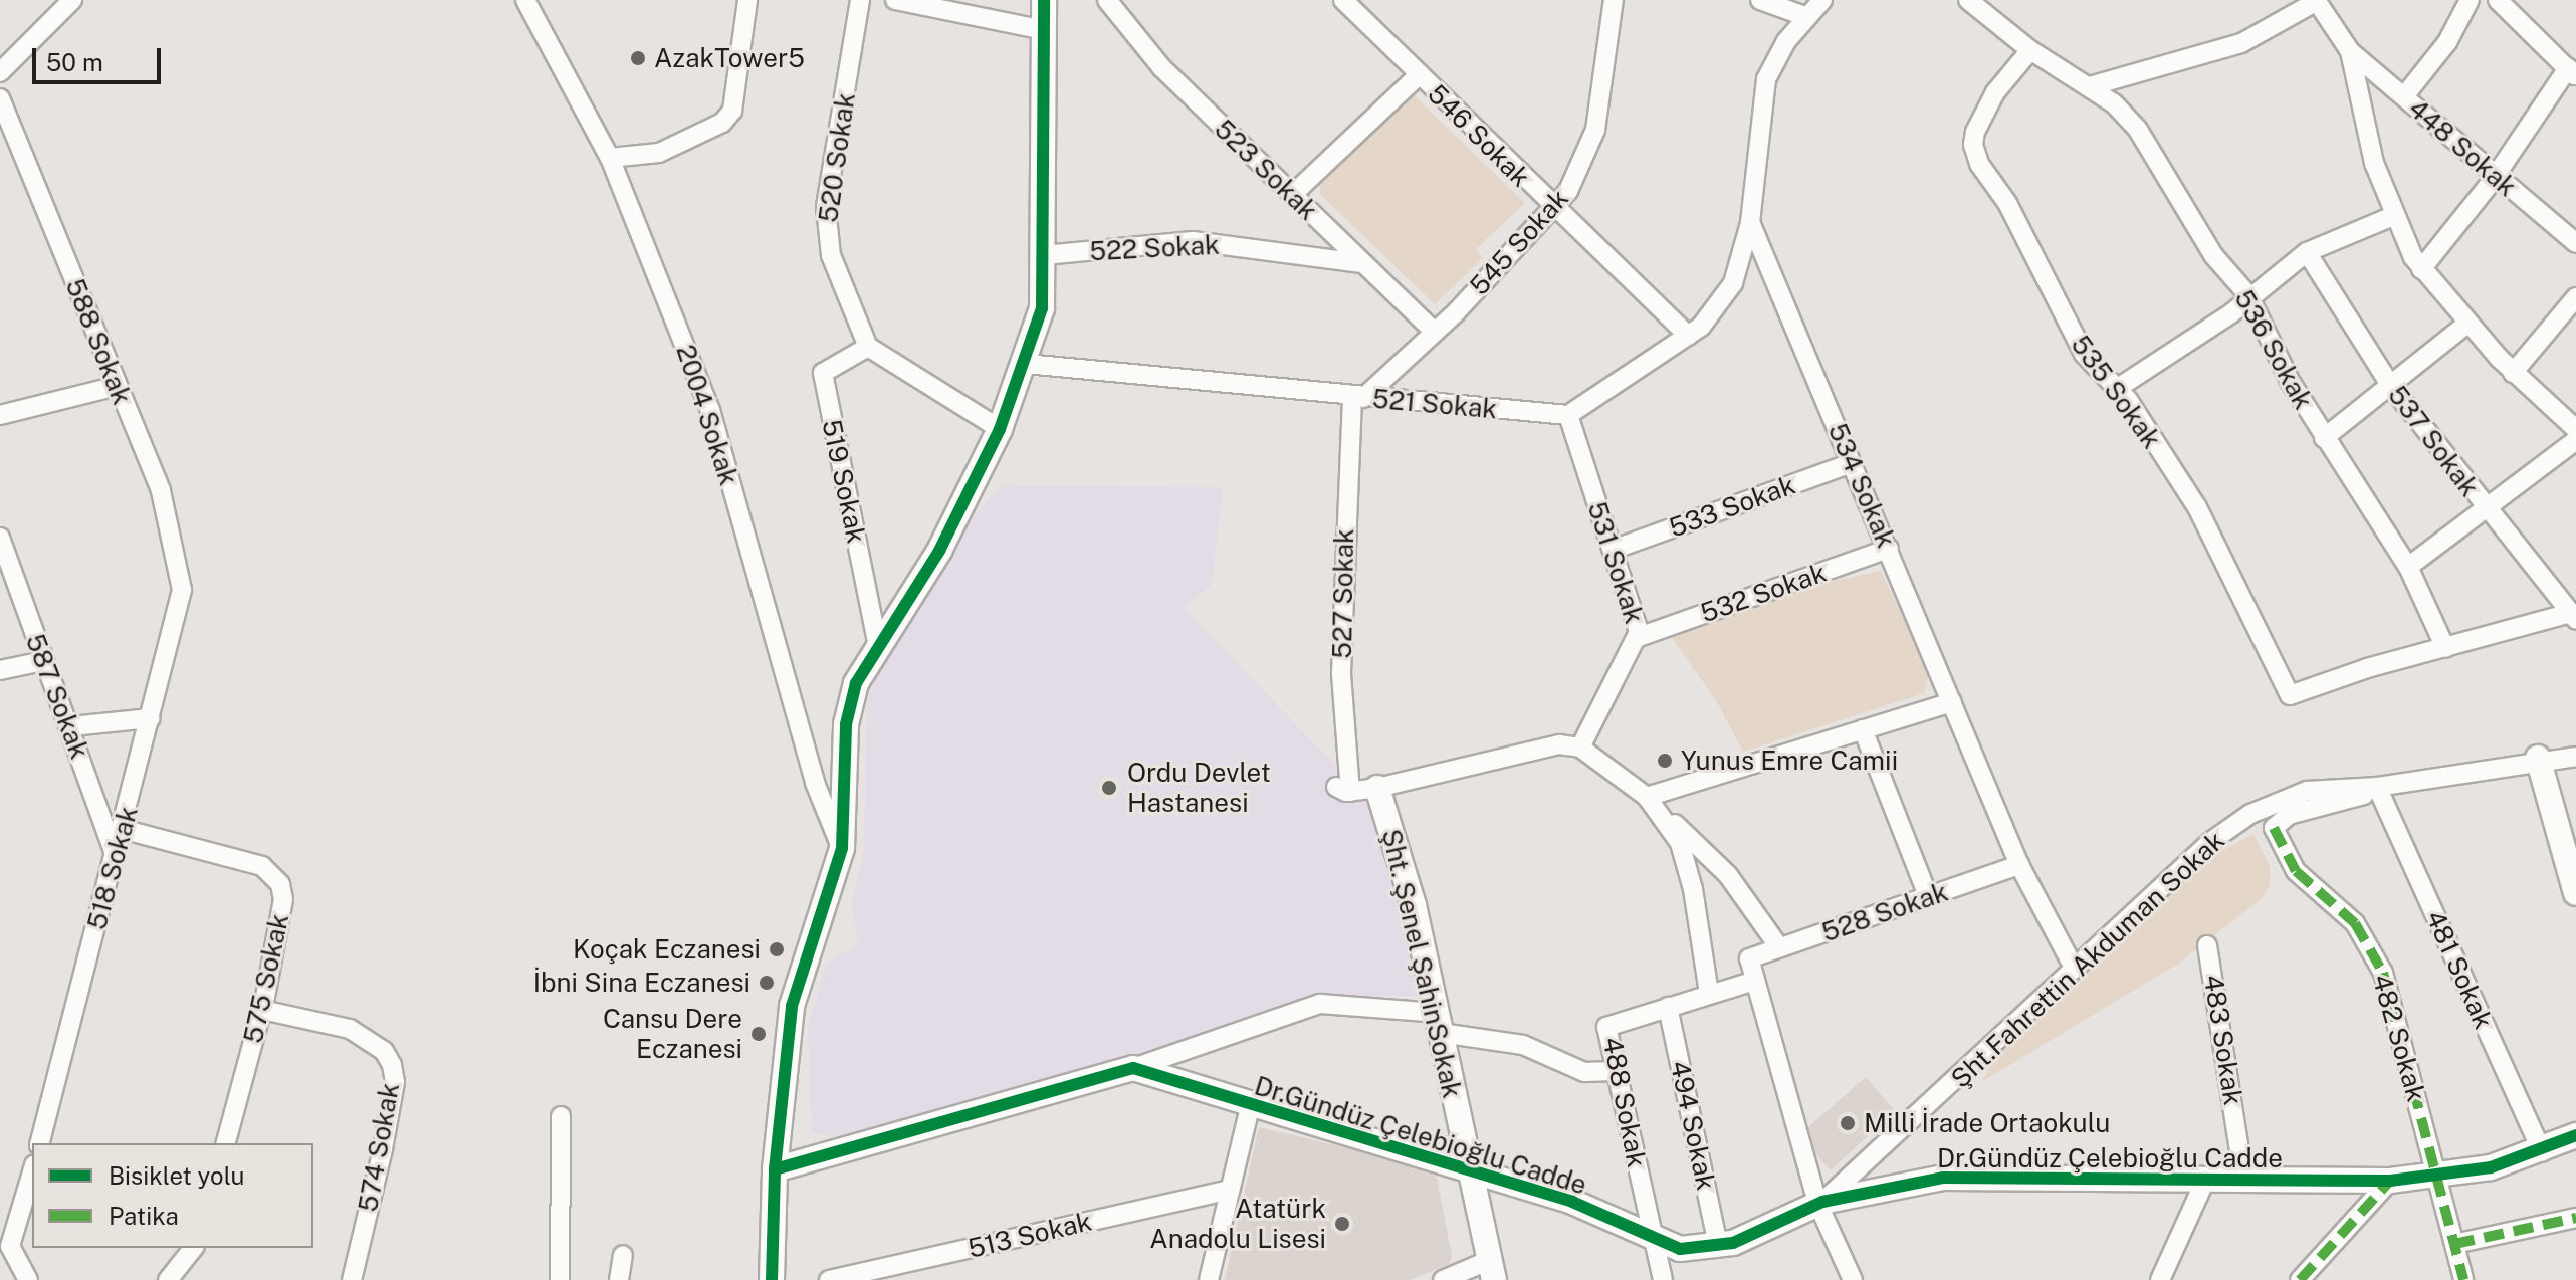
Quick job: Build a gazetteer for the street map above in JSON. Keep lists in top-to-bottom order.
{
  "streets": {
    "street": [
      "546 Sokak",
      "448 Sokak",
      "520 Sokak",
      "523 Sokak",
      "545 Sokak",
      "522 Sokak",
      "588 Sokak",
      "536 Sokak",
      "535 Sokak",
      "521 Sokak",
      "2004 Sokak",
      "537 Sokak",
      "519 Sokak",
      "534 Sokak",
      "533 Sokak",
      "531 Sokak",
      "532 Sokak",
      "527 Sokak",
      "587 Sokak",
      "518 Sokak",
      "528 Sokak",
      "Şht.Fahrettin Akduman Sokak",
      "Şht. Şenel ŞahinSokak",
      "481 Sokak",
      "575 Sokak",
      "482 Sokak",
      "483 Sokak",
      "488 Sokak",
      "494 Sokak",
      "Dr.Gündüz Çelebioğlu Cadde",
      "574 Sokak",
      "513 Sokak"
    ]
  },
  "crossings": [
    ["546 Sokak", "545 Sokak"],
    ["520 Sokak", "519 Sokak"],
    ["523 Sokak", "545 Sokak"],
    ["523 Sokak", "522 Sokak"],
    ["545 Sokak", "521 Sokak"],
    ["545 Sokak", "527 Sokak"],
    ["588 Sokak", "518 Sokak"],
    ["536 Sokak", "535 Sokak"],
    ["521 Sokak", "531 Sokak"],
    ["521 Sokak", "527 Sokak"],
    ["534 Sokak", "533 Sokak"],
    ["534 Sokak", "532 Sokak"],
    ["534 Sokak", "528 Sokak"],
    ["534 Sokak", "Şht.Fahrettin Akduman Sokak"],
    ["533 Sokak", "531 Sokak"],
    ["531 Sokak", "532 Sokak"],
    ["527 Sokak", "Şht. Şenel ŞahinSokak"],
    ["587 Sokak", "518 Sokak"],
    ["518 Sokak", "575 Sokak"],
    ["528 Sokak", "488 Sokak"],
    ["Şht.Fahrettin Akduman Sokak", "481 Sokak"],
    ["Şht.Fahrettin Akduman Sokak", "482 Sokak"],
    ["Şht.Fahrettin Akduman Sokak", "Dr.Gündüz Çelebioğlu Cadde"],
    ["Şht. Şenel ŞahinSokak", "Dr.Gündüz Çelebioğlu Cadde"],
    ["481 Sokak", "482 Sokak"],
    ["481 Sokak", "Dr.Gündüz Çelebioğlu Cadde"],
    ["575 Sokak", "574 Sokak"],
    ["482 Sokak", "Dr.Gündüz Çelebioğlu Cadde"],
    ["483 Sokak", "Dr.Gündüz Çelebioğlu Cadde"],
    ["488 Sokak", "494 Sokak"],
    ["488 Sokak", "Dr.Gündüz Çelebioğlu Cadde"],
    ["494 Sokak", "Dr.Gündüz Çelebioğlu Cadde"]
  ],
  "places": [
    "AzakTower5",
    "Yunus Emre Camii",
    "Ordu Devlet Hastanesi",
    "Koçak Eczanesi",
    "İbni Sina Eczanesi",
    "Cansu Dere Eczanesi",
    "Milli İrade Ortaokulu",
    "Atatürk Anadolu Lisesi"
  ],
  "legend": ["Bisiklet yolu", "Patika"],
  "scale_bar": "50 m"
}
